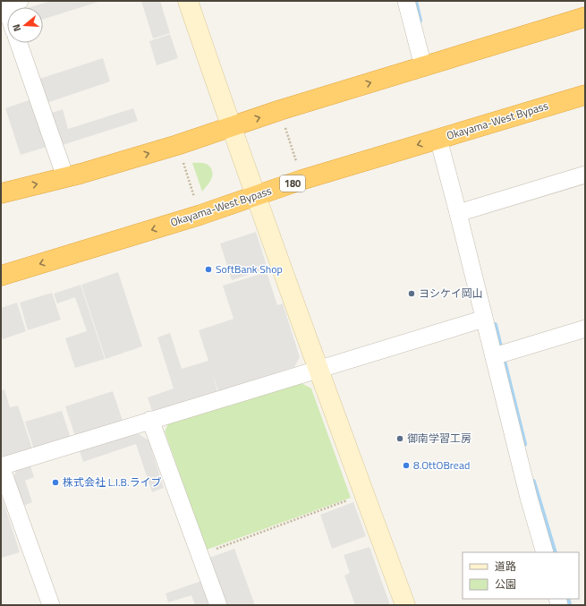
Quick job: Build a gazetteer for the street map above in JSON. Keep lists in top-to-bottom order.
{
  "streets": {
    "highway": ["Okayama-West Bypass", "180"]
  },
  "places": [
    "SoftBank Shop",
    "ヨシケイ岡山",
    "御南学習工房",
    "8.OttOBread",
    "株式会社 L.I.B.ライブ"
  ],
  "legend": ["道路", "公園"],
  "north": "left"
}
